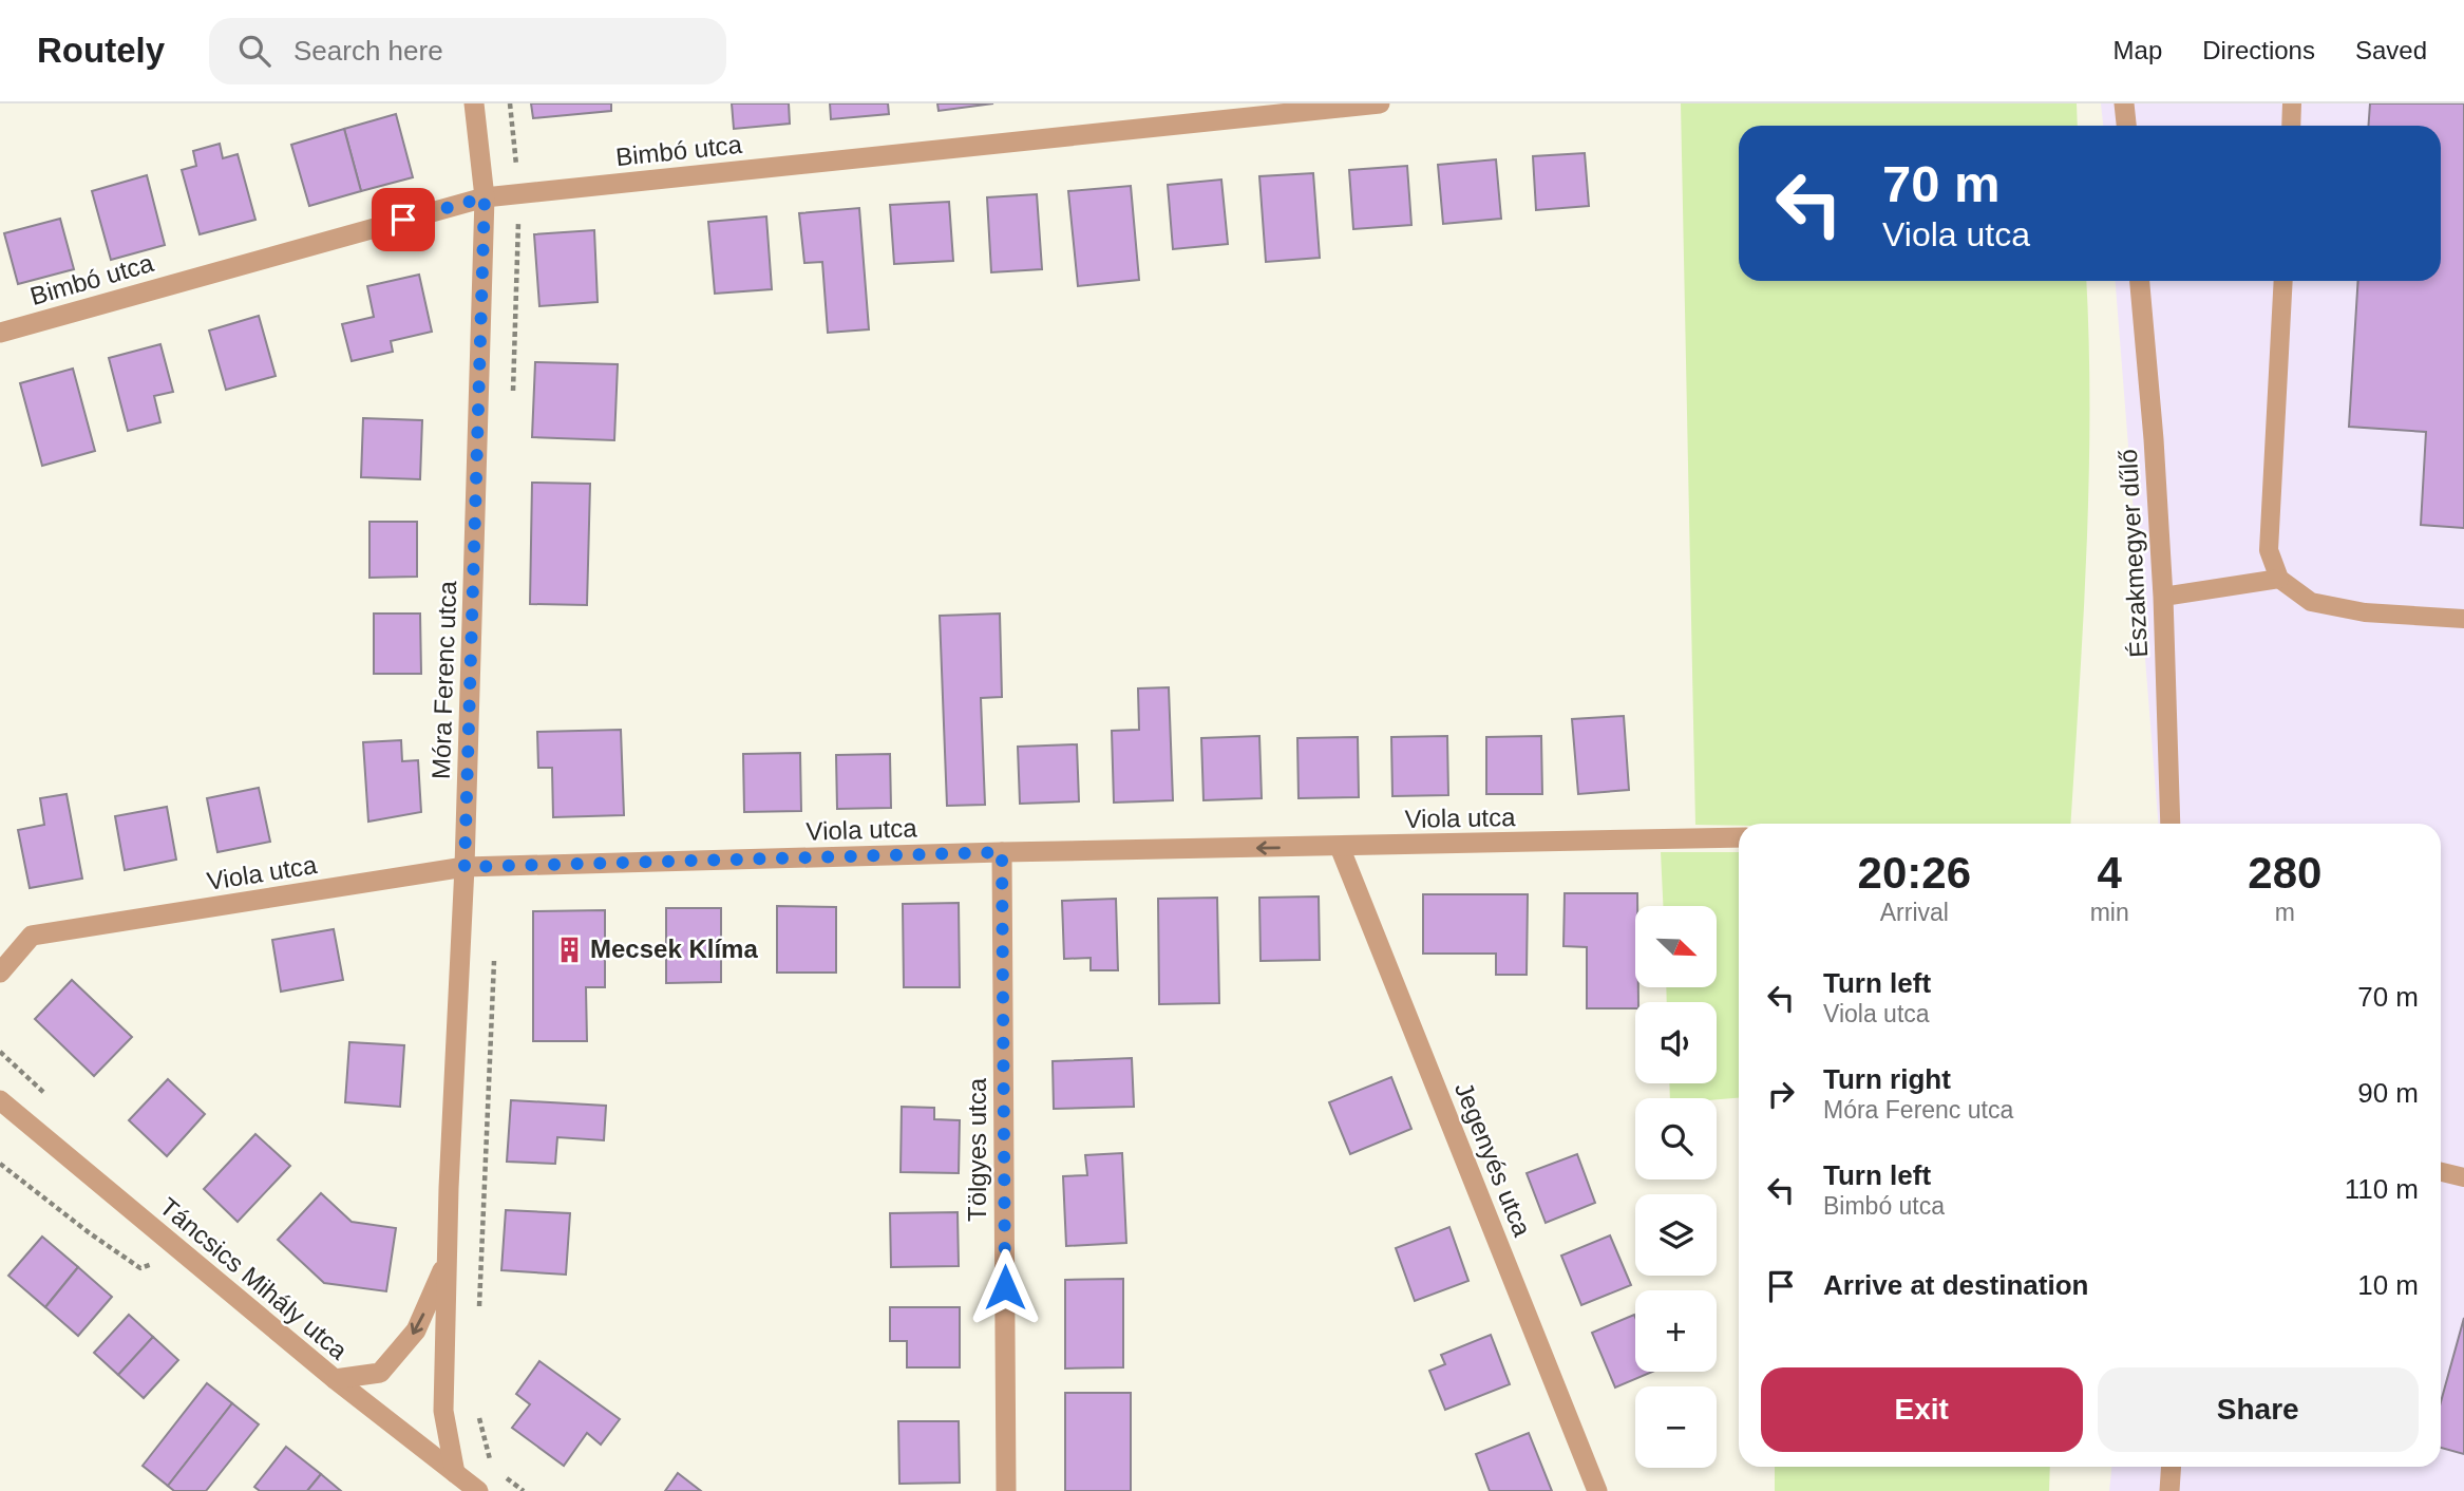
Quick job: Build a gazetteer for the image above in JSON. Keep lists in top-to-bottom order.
{
  "streets": {
    "street": [
      "Bimbó utca",
      "Északmegyer dűlő",
      "Móra Ferenc utca",
      "Viola utca",
      "Tölgyes utca",
      "Jegenyés utca",
      "Táncsics Mihály utca"
    ]
  },
  "crossings": [
    ["Bimbó utca", "Móra Ferenc utca"],
    ["Móra Ferenc utca", "Viola utca"],
    ["Móra Ferenc utca", "Táncsics Mihály utca"],
    ["Viola utca", "Tölgyes utca"],
    ["Viola utca", "Jegenyés utca"]
  ],
  "places": {
    "building": ["Mecsek Klíma"]
  },
  "north": "bottom right",
  "page": {
    "header": "Routely",
    "search": "Search here",
    "nav": ["Map", "Directions", "Saved"],
    "turn": ["70 m", "Viola utca"],
    "eta": [
      "20:26",
      "Arrival",
      "4",
      "min",
      "280",
      "m"
    ],
    "map_buttons": ["+", "−"],
    "list": [
      {
        "name": "Turn left",
        "note": "Viola utca",
        "value": "70 m"
      },
      {
        "name": "Turn right",
        "note": "Móra Ferenc utca",
        "value": "90 m"
      },
      {
        "name": "Turn left",
        "note": "Bimbó utca",
        "value": "110 m"
      },
      {
        "name": "Arrive at destination",
        "value": "10 m"
      }
    ],
    "buttons": ["Exit", "Share"]
  }
}
